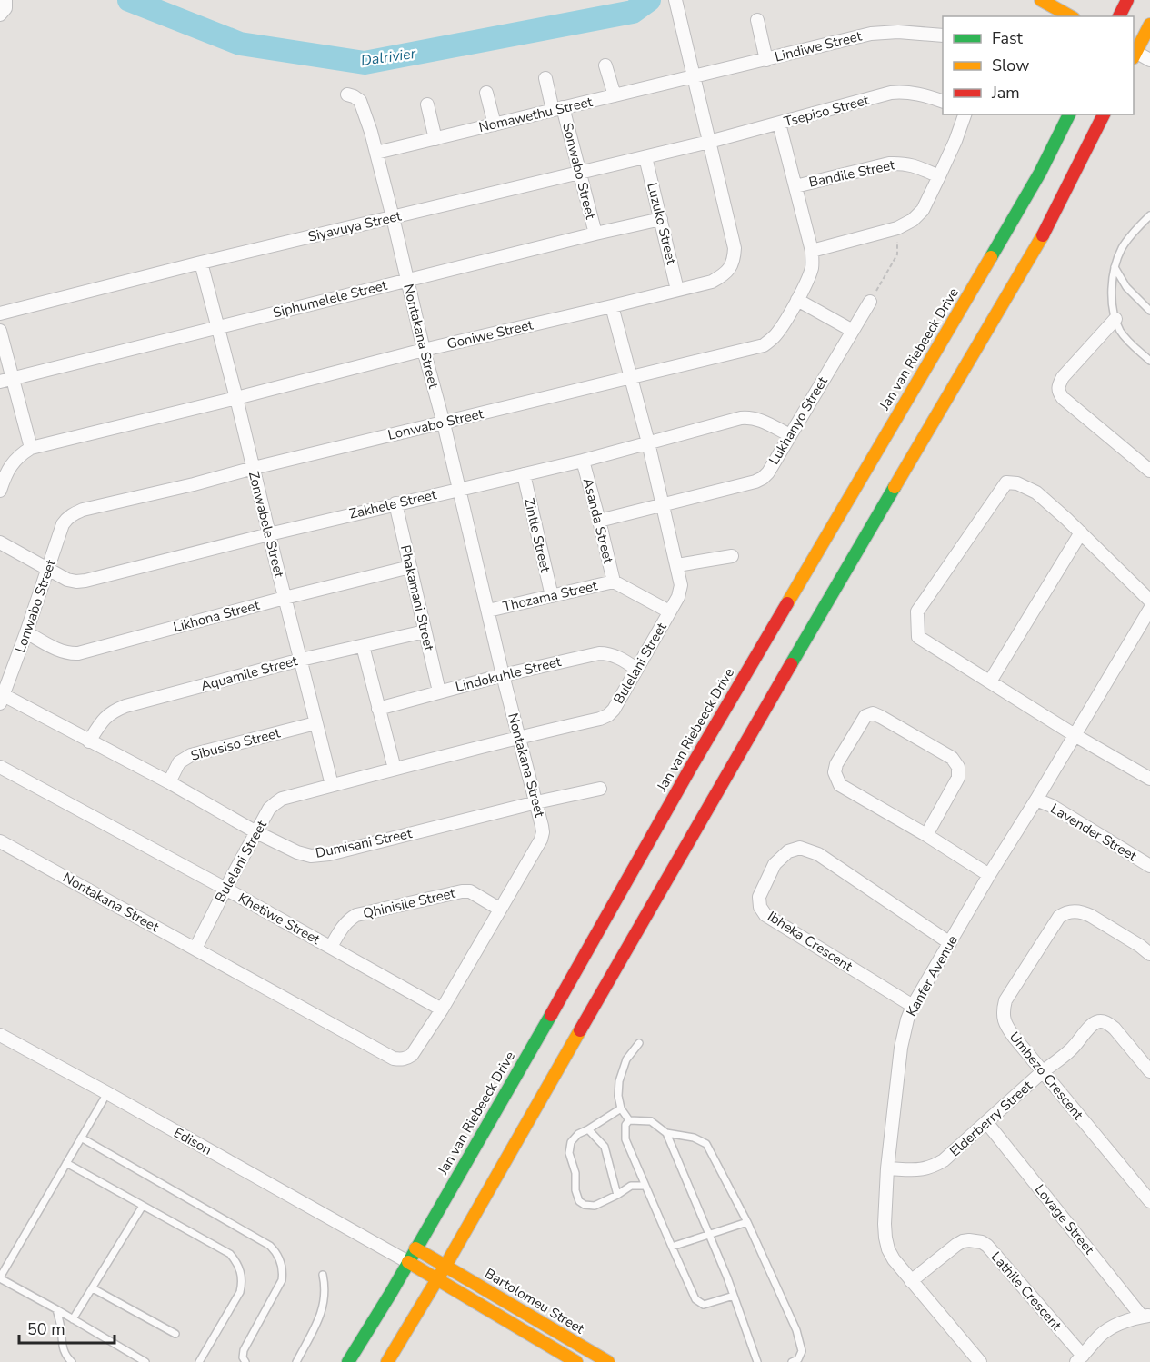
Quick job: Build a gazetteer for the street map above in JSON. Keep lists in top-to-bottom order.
{
  "streets": {
    "main road": ["Jan van Riebeeck Drive", "Bartolomeu Street"],
    "street": [
      "Lindiwe Street",
      "Tsepiso Street",
      "Nomawethu Street",
      "Sonwabo Street",
      "Bandile Street",
      "Luzuko Street",
      "Siyavuya Street",
      "Siphumelele Street",
      "Goniwe Street",
      "Nontakana Street",
      "Lukhanyo Street",
      "Lonwabo Street",
      "Zakhele Street",
      "Asanda Street",
      "Zonwabele Street",
      "Zintle Street",
      "Thozama Street",
      "Phakamani Street",
      "Likhona Street",
      "Bulelani Street",
      "Aquamile Street",
      "Lindokuhle Street",
      "Sibusiso Street",
      "Lavender Street",
      "Dumisani Street",
      "Qhinisile Street",
      "Khetiwe Street",
      "Ibheka Crescent",
      "Kanfer Avenue",
      "Umbezo Crescent",
      "Elderberry Street",
      "Edison",
      "Lovage Street",
      "Lathile Crescent"
    ]
  },
  "crossings": [
    ["Lindiwe Street", "Nomawethu Street"],
    ["Lindiwe Street", "Goniwe Street"],
    ["Tsepiso Street", "Siyavuya Street"],
    ["Tsepiso Street", "Goniwe Street"],
    ["Tsepiso Street", "Lonwabo Street"],
    ["Nomawethu Street", "Sonwabo Street"],
    ["Nomawethu Street", "Goniwe Street"],
    ["Nomawethu Street", "Nontakana Street"],
    ["Sonwabo Street", "Siyavuya Street"],
    ["Sonwabo Street", "Siphumelele Street"],
    ["Bandile Street", "Lonwabo Street"],
    ["Luzuko Street", "Siyavuya Street"],
    ["Luzuko Street", "Siphumelele Street"],
    ["Luzuko Street", "Goniwe Street"],
    ["Siyavuya Street", "Goniwe Street"],
    ["Siyavuya Street", "Nontakana Street"],
    ["Siyavuya Street", "Zonwabele Street"],
    ["Siphumelele Street", "Nontakana Street"],
    ["Siphumelele Street", "Zonwabele Street"],
    ["Goniwe Street", "Nontakana Street"],
    ["Goniwe Street", "Zonwabele Street"],
    ["Goniwe Street", "Bulelani Street"],
    ["Nontakana Street", "Lonwabo Street"],
    ["Nontakana Street", "Zakhele Street"],
    ["Nontakana Street", "Thozama Street"],
    ["Nontakana Street", "Bulelani Street"],
    ["Nontakana Street", "Lindokuhle Street"],
    ["Nontakana Street", "Dumisani Street"],
    ["Nontakana Street", "Qhinisile Street"],
    ["Nontakana Street", "Khetiwe Street"],
    ["Jan van Riebeeck Drive", "Edison"],
    ["Jan van Riebeeck Drive", "Bartolomeu Street"],
    ["Lukhanyo Street", "Zakhele Street"],
    ["Lukhanyo Street", "Asanda Street"],
    ["Lukhanyo Street", "Bulelani Street"],
    ["Lonwabo Street", "Zakhele Street"],
    ["Lonwabo Street", "Zonwabele Street"],
    ["Lonwabo Street", "Likhona Street"],
    ["Lonwabo Street", "Bulelani Street"],
    ["Lonwabo Street", "Dumisani Street"],
    ["Zakhele Street", "Asanda Street"],
    ["Zakhele Street", "Zonwabele Street"],
    ["Zakhele Street", "Zintle Street"],
    ["Zakhele Street", "Phakamani Street"],
    ["Zakhele Street", "Bulelani Street"],
    ["Asanda Street", "Thozama Street"],
    ["Zonwabele Street", "Likhona Street"],
    ["Zonwabele Street", "Bulelani Street"],
    ["Zonwabele Street", "Aquamile Street"],
    ["Zonwabele Street", "Sibusiso Street"],
    ["Zintle Street", "Thozama Street"],
    ["Thozama Street", "Bulelani Street"],
    ["Phakamani Street", "Likhona Street"],
    ["Phakamani Street", "Aquamile Street"],
    ["Phakamani Street", "Lindokuhle Street"],
    ["Bulelani Street", "Lindokuhle Street"],
    ["Bulelani Street", "Dumisani Street"],
    ["Bulelani Street", "Khetiwe Street"],
    ["Aquamile Street", "Dumisani Street"],
    ["Sibusiso Street", "Dumisani Street"],
    ["Lavender Street", "Kanfer Avenue"],
    ["Qhinisile Street", "Khetiwe Street"],
    ["Ibheka Crescent", "Kanfer Avenue"],
    ["Kanfer Avenue", "Elderberry Street"],
    ["Kanfer Avenue", "Lathile Crescent"],
    ["Umbezo Crescent", "Elderberry Street"],
    ["Elderberry Street", "Lovage Street"]
  ],
  "water": ["Dalrivier"],
  "legend": ["Fast", "Slow", "Jam"],
  "scale_bar": "50 m"
}
